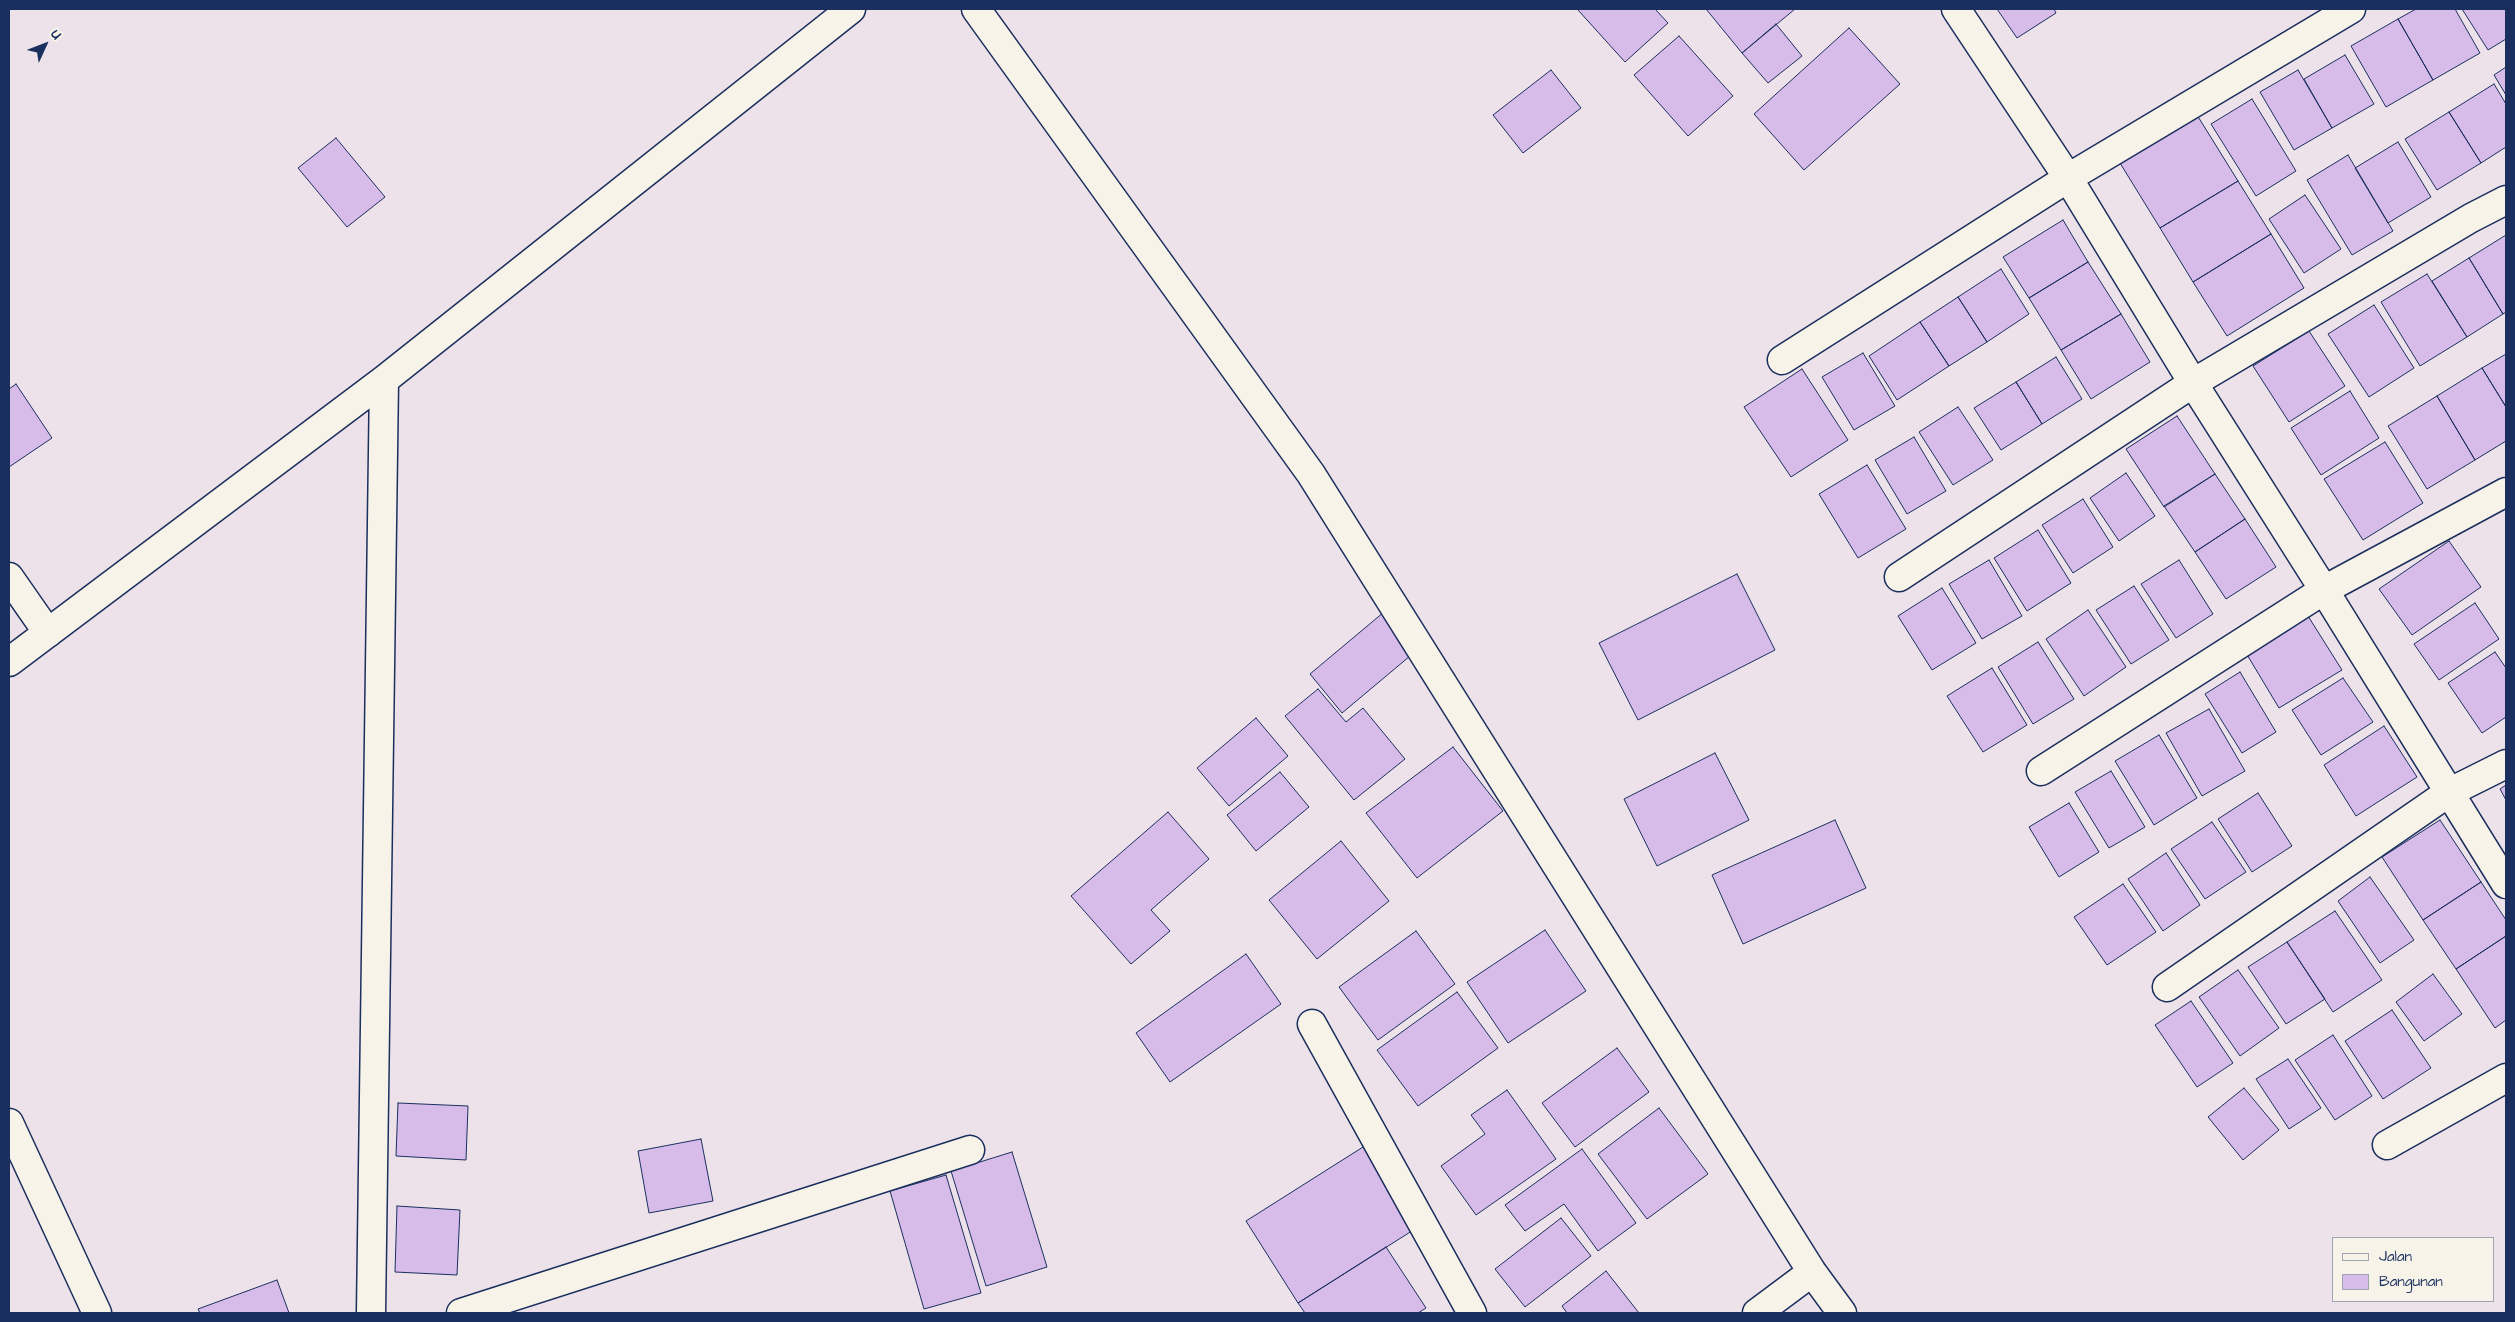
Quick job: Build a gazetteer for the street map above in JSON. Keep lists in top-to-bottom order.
{
  "legend": ["Jalan", "Bangunan"],
  "north": "top right"
}
